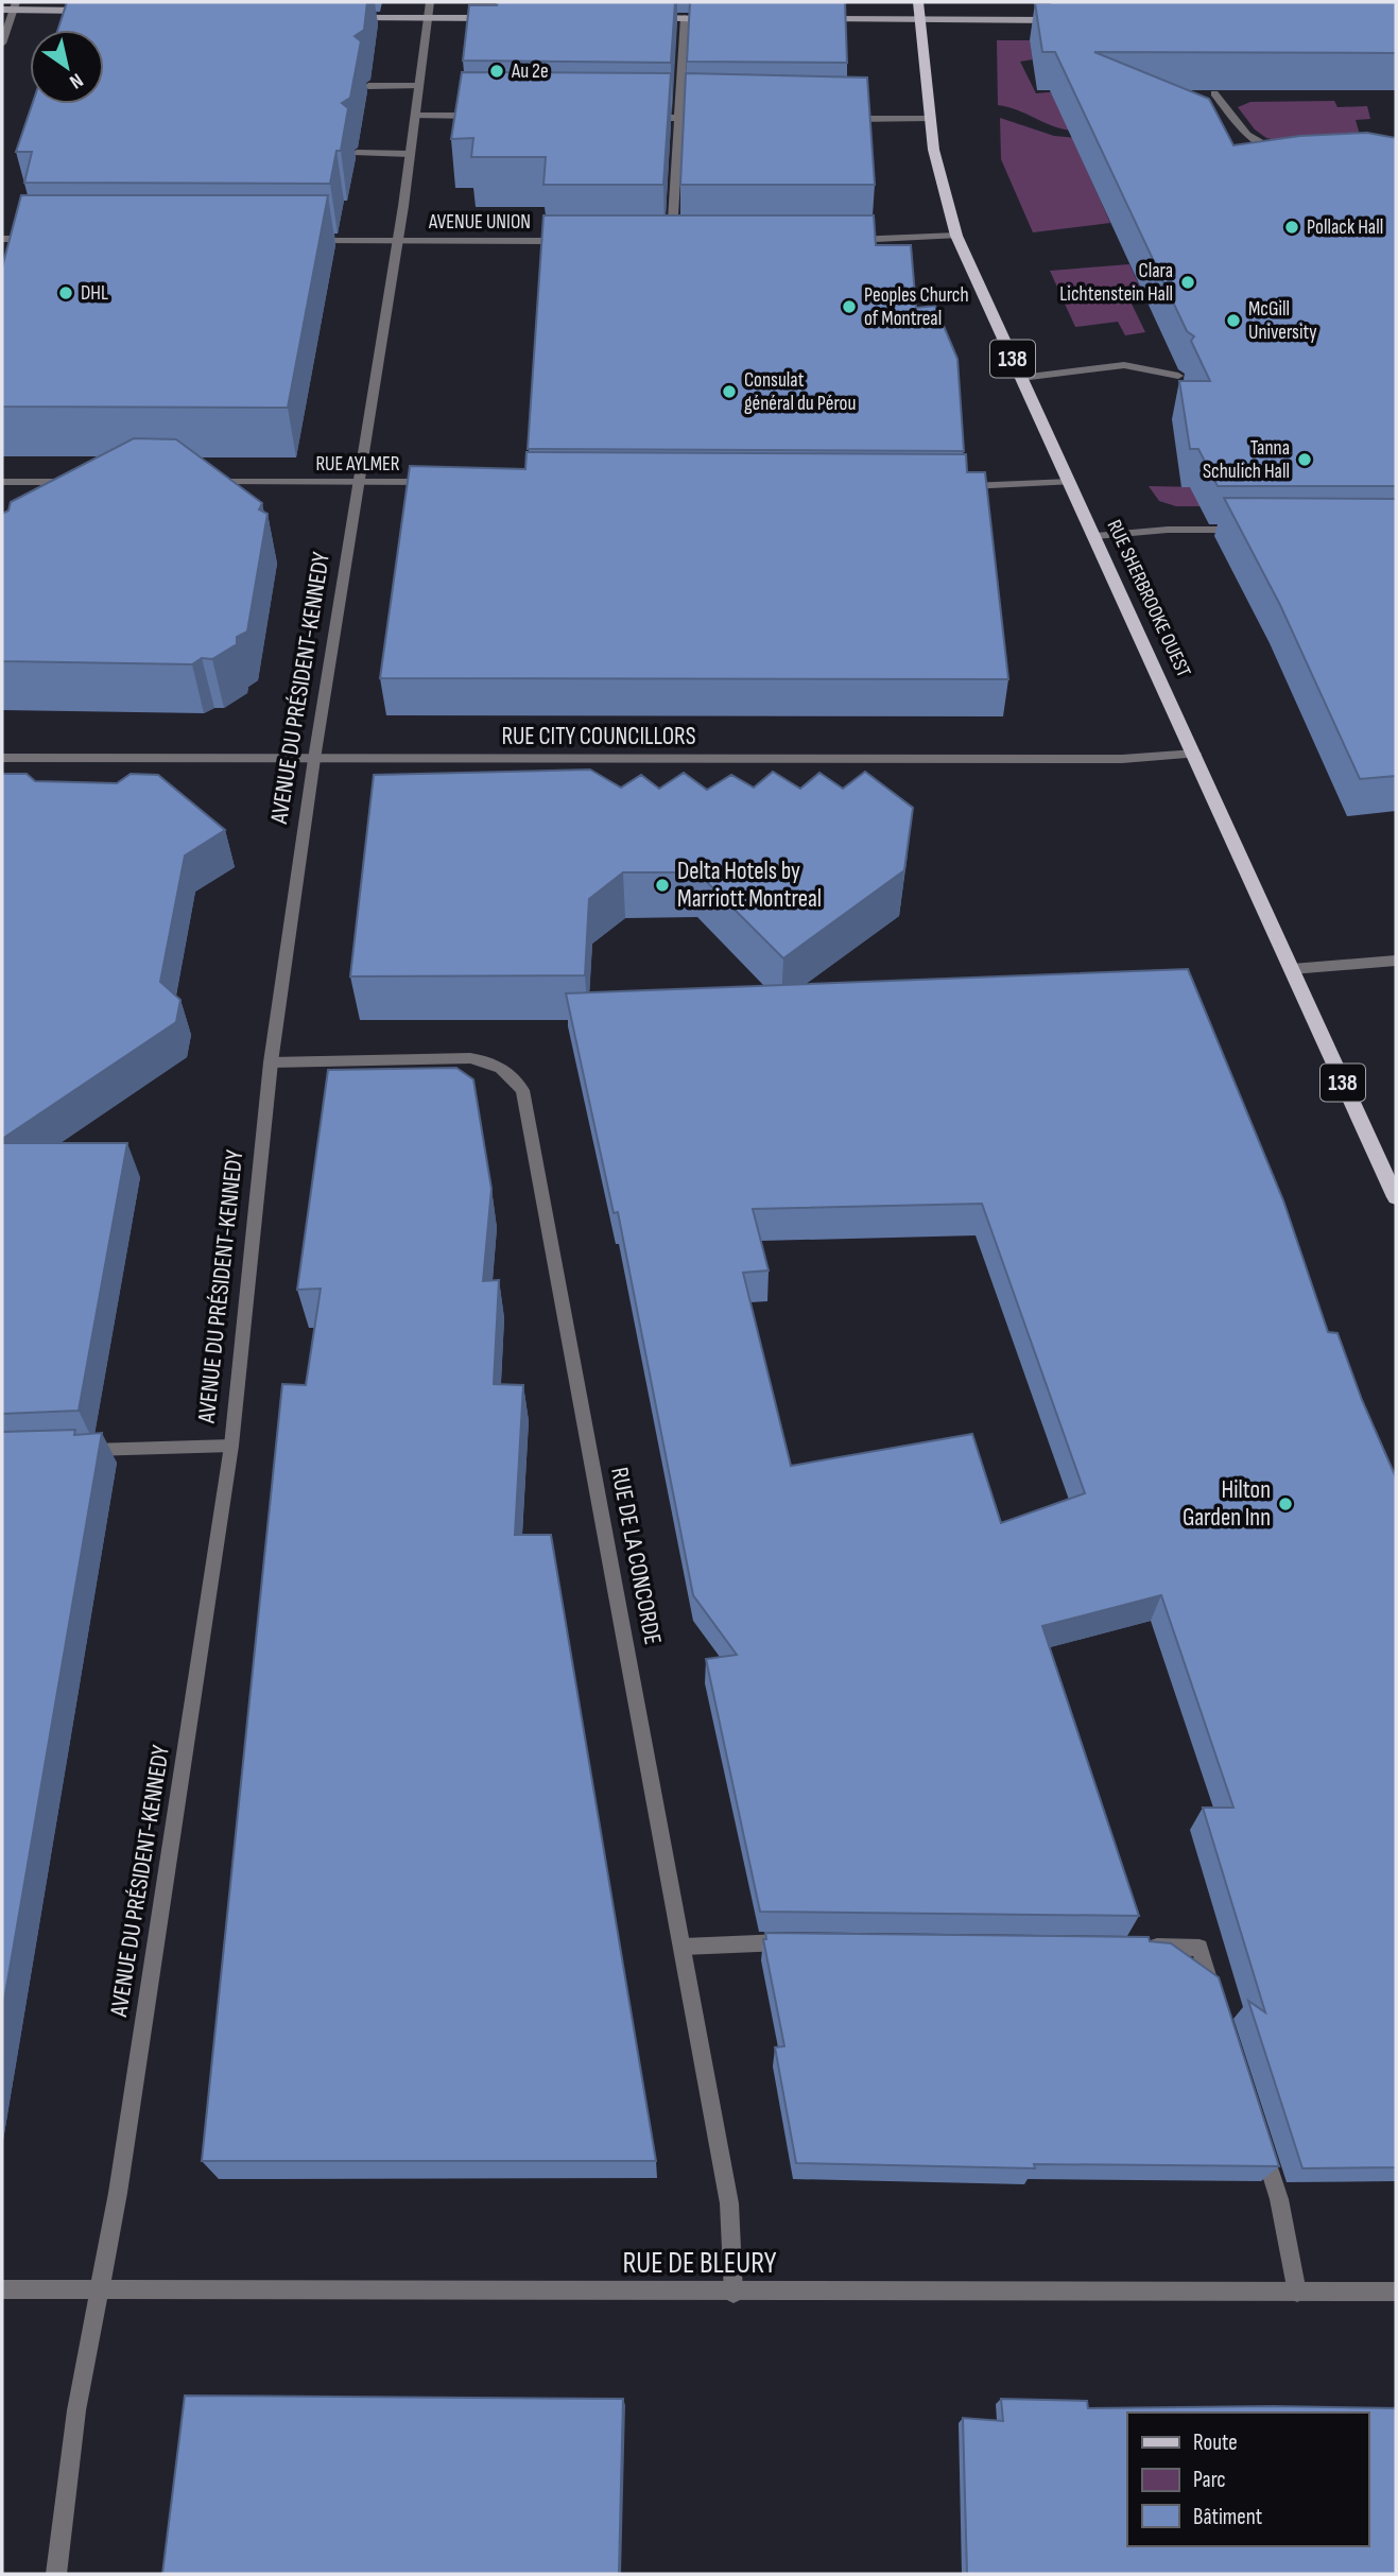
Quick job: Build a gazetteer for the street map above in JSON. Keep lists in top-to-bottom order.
{
  "streets": {
    "main road": ["138", "RUE SHERBROOKE OUEST"],
    "street": [
      "AVENUE UNION",
      "RUE AYLMER",
      "AVENUE DU PRÉSIDENT-KENNEDY",
      "RUE CITY COUNCILLORS",
      "RUE DE LA CONCORDE",
      "RUE DE BLEURY"
    ]
  },
  "crossings": [
    ["AVENUE UNION", "AVENUE DU PRÉSIDENT-KENNEDY"],
    ["RUE AYLMER", "AVENUE DU PRÉSIDENT-KENNEDY"],
    ["RUE SHERBROOKE OUEST", "RUE CITY COUNCILLORS"],
    ["AVENUE DU PRÉSIDENT-KENNEDY", "RUE CITY COUNCILLORS"],
    ["AVENUE DU PRÉSIDENT-KENNEDY", "RUE DE LA CONCORDE"],
    ["AVENUE DU PRÉSIDENT-KENNEDY", "RUE DE BLEURY"],
    ["RUE DE LA CONCORDE", "RUE DE BLEURY"]
  ],
  "places": [
    "Au 2e",
    "Pollack Hall",
    "Clara Lichtenstein Hall",
    "DHL",
    "Peoples Church of Montreal",
    "McGill University",
    "Consulat général du Pérou",
    "Tanna Schulich Hall",
    "Delta Hotels by Marriott Montreal",
    "Hilton Garden Inn"
  ],
  "legend": ["Route", "Parc", "Bâtiment"],
  "north": "bottom right"
}
